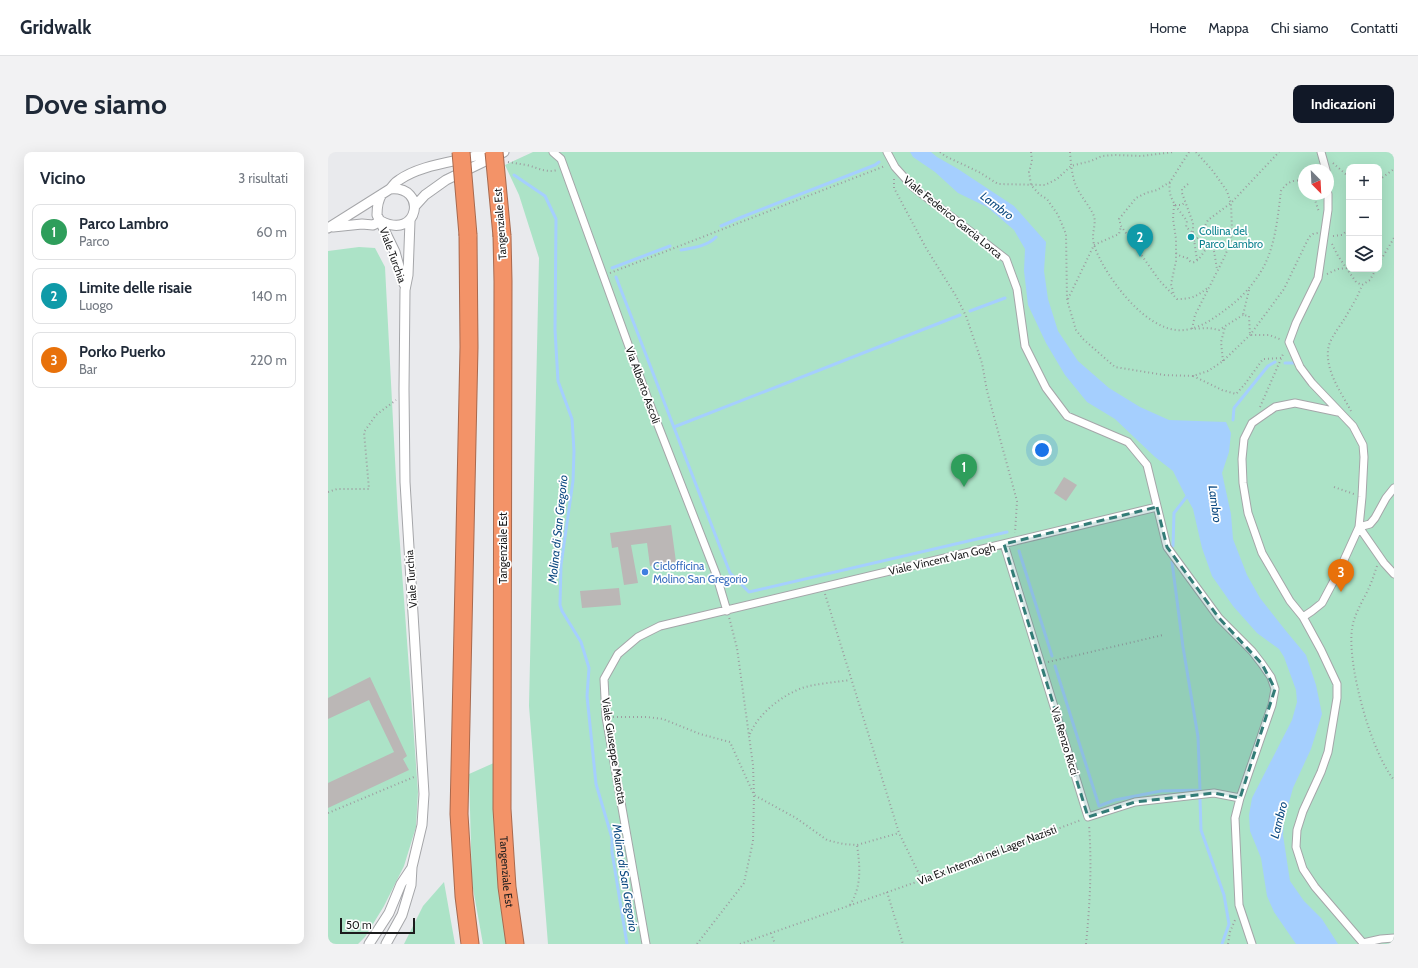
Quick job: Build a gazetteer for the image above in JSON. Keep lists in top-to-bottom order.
{
  "streets": {
    "highway": ["Tangenziale Est"],
    "street": [
      "Viale Federico Garcia Lorca",
      "Viale Turchia",
      "Via Alberto Ascoli",
      "Viale Vincent Van Gogh",
      "Via Renzo Ricci",
      "Viale Giuseppe Marotta"
    ],
    "path": ["Via Ex Internati nei Lager Nazisti"]
  },
  "crossings": [
    ["Viale Federico Garcia Lorca", "Viale Vincent Van Gogh"],
    ["Via Alberto Ascoli", "Viale Vincent Van Gogh"],
    ["Via Alberto Ascoli", "Viale Giuseppe Marotta"],
    ["Viale Vincent Van Gogh", "Via Renzo Ricci"],
    ["Viale Vincent Van Gogh", "Viale Giuseppe Marotta"],
    ["Via Renzo Ricci", "Via Ex Internati nei Lager Nazisti"]
  ],
  "water": ["Lambro", "Molina di San Gregorio"],
  "places": ["Collina del Parco Lambro", "Ciclofficina Molino San Gregorio"],
  "scale_bar": "50 m",
  "north": "bottom right",
  "page": {
    "header": "Gridwalk",
    "nav": [
      "Home",
      "Mappa",
      "Chi siamo",
      "Contatti"
    ],
    "buttons": "Indicazioni",
    "title": "Dove siamo",
    "heading": ["Vicino", "3 risultati"],
    "map_buttons": ["+", "−"],
    "list": [
      {
        "mark": "1",
        "name": "Parco Lambro",
        "note": "Parco",
        "value": "60 m"
      },
      {
        "mark": "2",
        "name": "Limite delle risaie",
        "note": "Luogo",
        "value": "140 m"
      },
      {
        "mark": "3",
        "name": "Porko Puerko",
        "note": "Bar",
        "value": "220 m"
      }
    ],
    "pins": ["2", "1", "3"],
    "scale": "50 m"
  }
}
